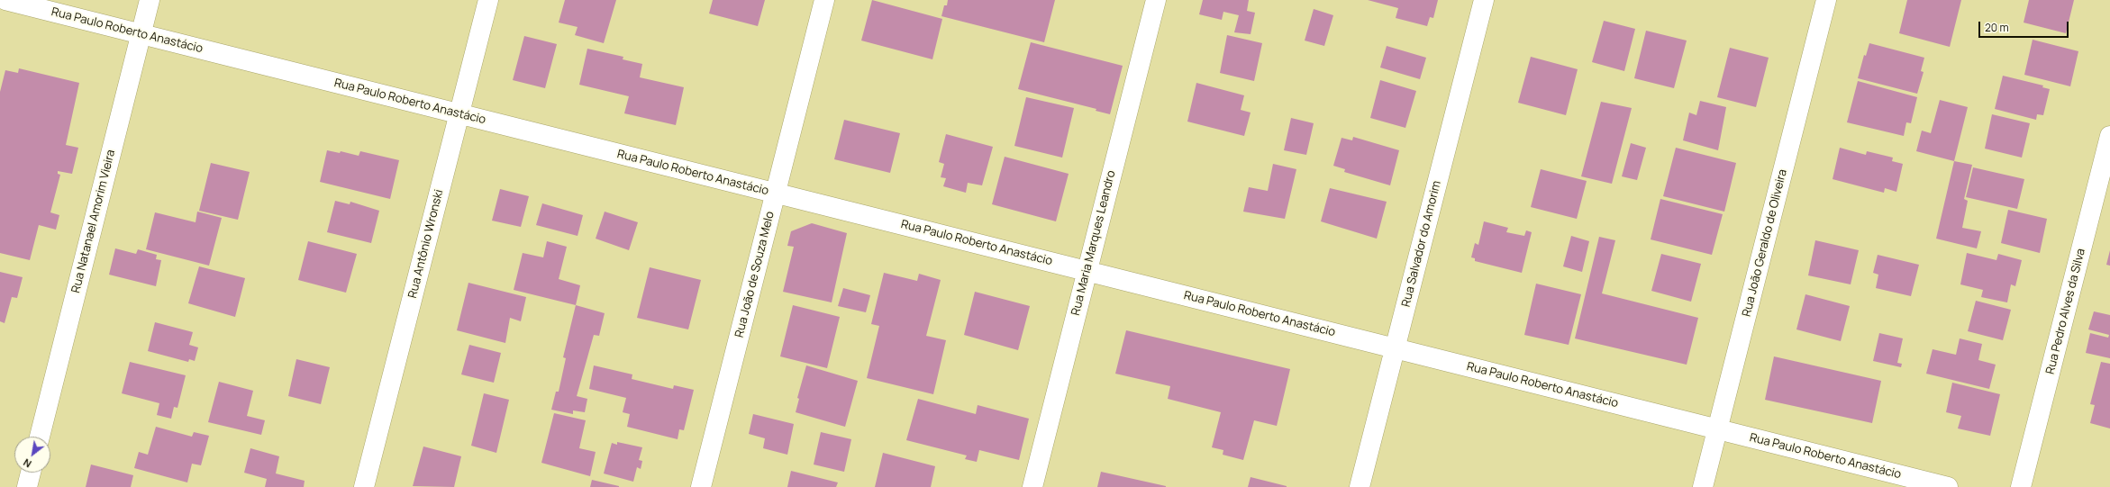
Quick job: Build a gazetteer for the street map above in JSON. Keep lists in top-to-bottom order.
{
  "streets": {
    "street": [
      "Rua Paulo Roberto Anastácio",
      "Rua Natanael Amorim Vieira",
      "Rua Maria Marques Leandro",
      "Rua João Geraldo de Oliveira",
      "Rua Antônio Wronski",
      "Rua Salvador do Amorim",
      "Rua João de Souza Melo",
      "Rua Pedro Alves da Silva"
    ]
  },
  "crossings": [
    ["Rua Paulo Roberto Anastácio", "Rua Natanael Amorim Vieira"],
    ["Rua Paulo Roberto Anastácio", "Rua Maria Marques Leandro"],
    ["Rua Paulo Roberto Anastácio", "Rua João Geraldo de Oliveira"],
    ["Rua Paulo Roberto Anastácio", "Rua Antônio Wronski"],
    ["Rua Paulo Roberto Anastácio", "Rua Salvador do Amorim"],
    ["Rua Paulo Roberto Anastácio", "Rua João de Souza Melo"]
  ],
  "scale_bar": "20 m",
  "north": "bottom left"
}
